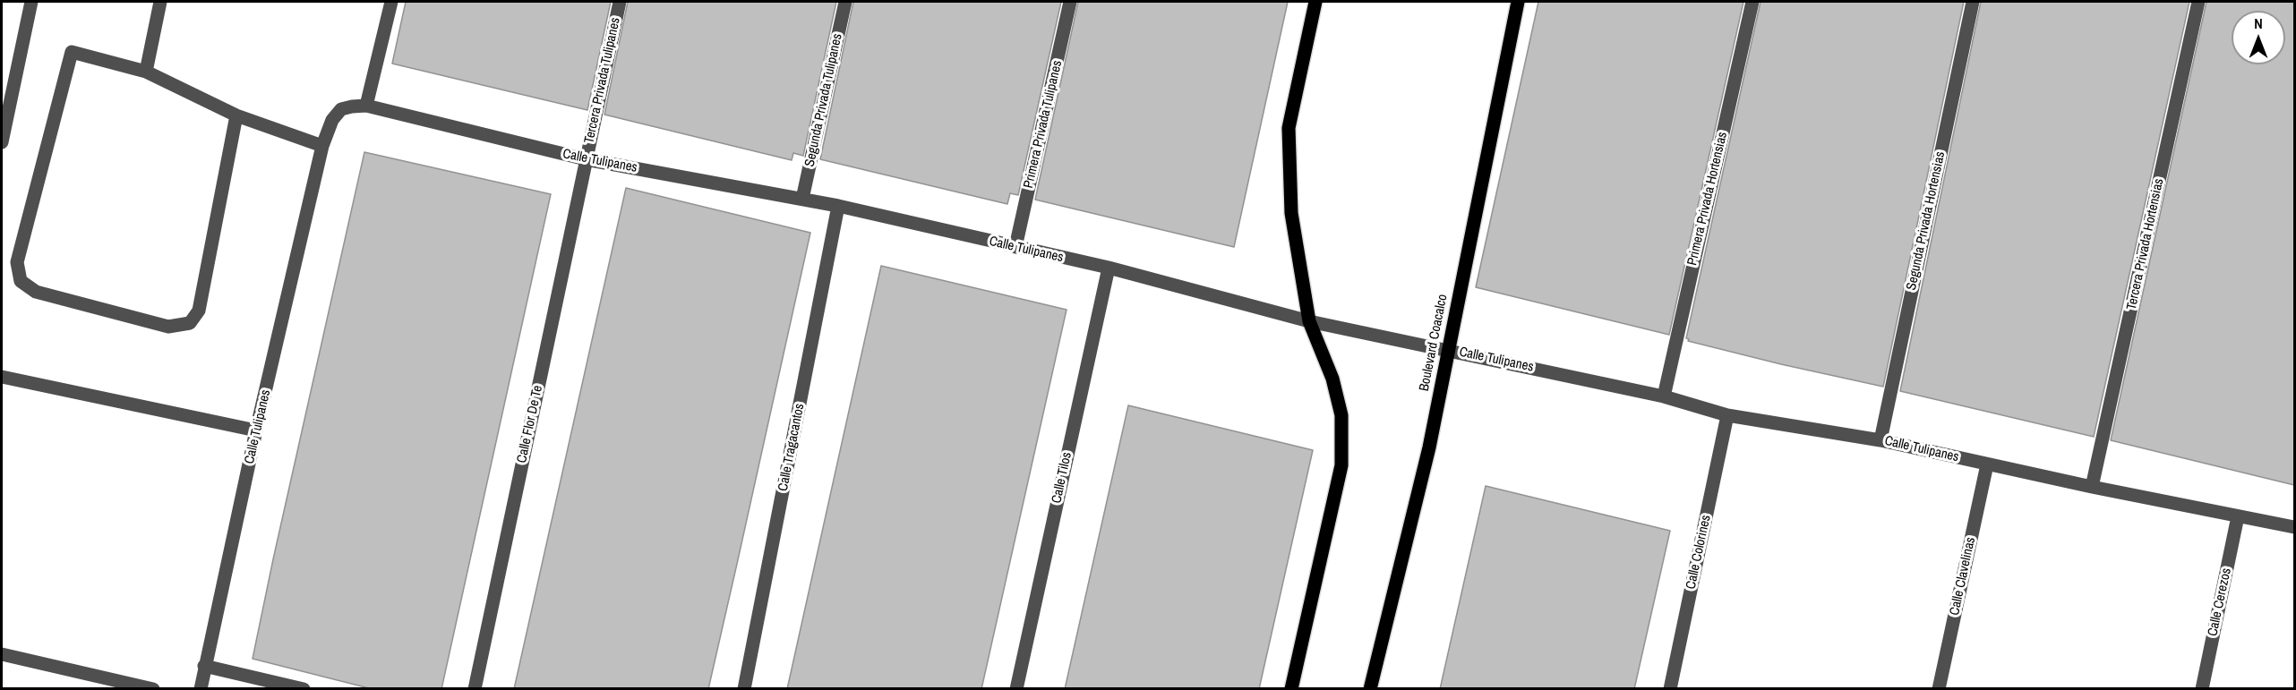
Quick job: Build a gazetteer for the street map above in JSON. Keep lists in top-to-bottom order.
{
  "streets": {
    "main road": ["Boulevard Coacalco"],
    "street": [
      "Tercera Privada Tulipanes",
      "Segunda Privada Tulipanes",
      "Primera Privada Tulipanes",
      "Calle Tulipanes",
      "Primera Privada Hortensias",
      "Segunda Privada Hortensias",
      "Tercera Privada Hortensias",
      "Calle Flor De Te",
      "Calle Tragacantos",
      "Calle Tilos",
      "Calle Colorines",
      "Calle Clavelinas",
      "Calle Cerezos"
    ]
  },
  "crossings": [
    ["Tercera Privada Tulipanes", "Calle Tulipanes"],
    ["Tercera Privada Tulipanes", "Calle Flor De Te"],
    ["Segunda Privada Tulipanes", "Calle Tulipanes"],
    ["Primera Privada Tulipanes", "Calle Tulipanes"],
    ["Calle Tulipanes", "Primera Privada Hortensias"],
    ["Calle Tulipanes", "Segunda Privada Hortensias"],
    ["Calle Tulipanes", "Tercera Privada Hortensias"],
    ["Calle Tulipanes", "Boulevard Coacalco"],
    ["Calle Tulipanes", "Calle Flor De Te"],
    ["Calle Tulipanes", "Calle Tragacantos"],
    ["Calle Tulipanes", "Calle Tilos"],
    ["Calle Tulipanes", "Calle Colorines"],
    ["Calle Tulipanes", "Calle Clavelinas"],
    ["Calle Tulipanes", "Calle Cerezos"]
  ],
  "north": "top"
}
